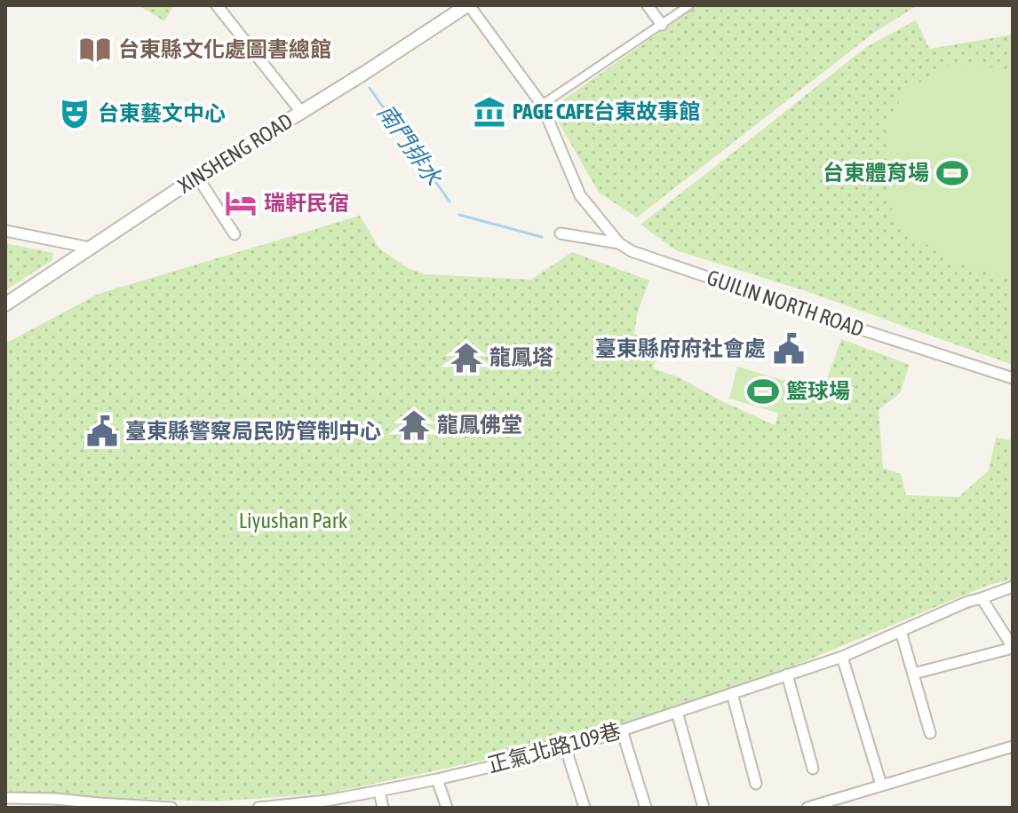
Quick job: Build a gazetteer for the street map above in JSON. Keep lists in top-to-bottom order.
{
  "streets": {
    "street": ["XINSHENG ROAD", "GUILIN NORTH ROAD", "正氣北路109巷"]
  },
  "crossings": [
    ["XINSHENG ROAD", "GUILIN NORTH ROAD"]
  ],
  "water": ["南門排水"],
  "parks": ["Liyushan Park"],
  "places": {
    "library": ["台東縣文化處圖書總館"],
    "museum": ["PAGE CAFE台東故事館"],
    "theatre": ["台東藝文中心"],
    "sports": ["台東體育場", "籃球場"],
    "hotel": ["瑞軒民宿"],
    "public building": ["臺東縣府府社會處", "臺東縣警察局民防管制中心"],
    "temple": ["龍鳳塔", "龍鳳佛堂"]
  }
}
